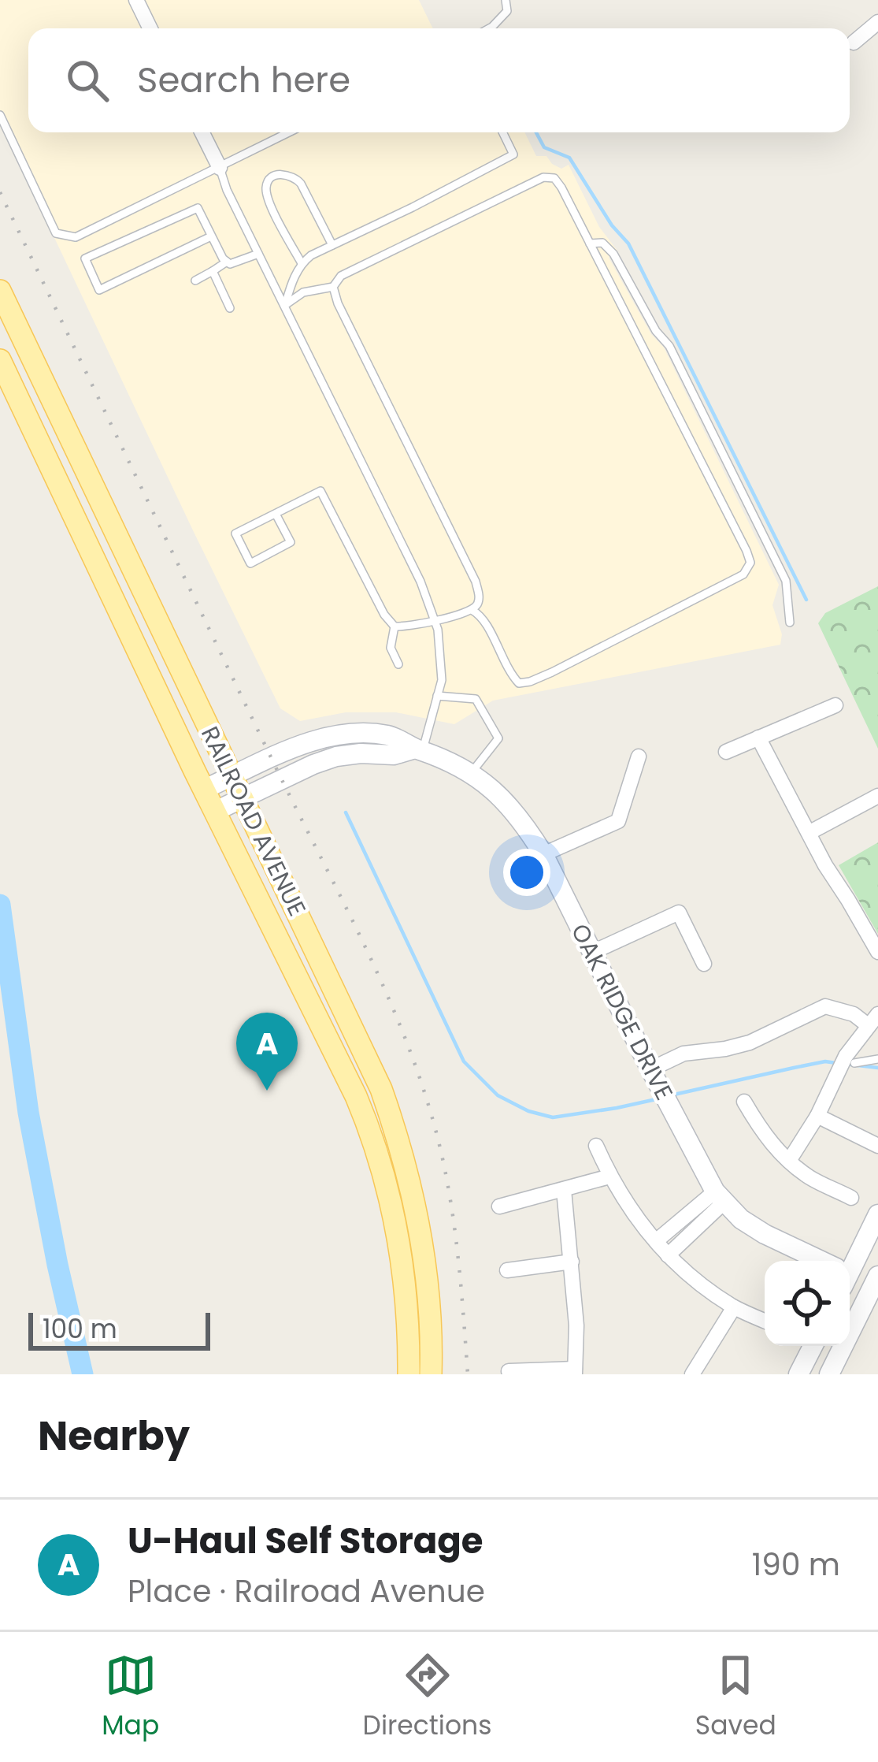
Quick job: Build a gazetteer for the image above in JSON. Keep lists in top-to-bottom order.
{
  "streets": {
    "main road": ["RAILROAD AVENUE", "OAK RIDGE DRIVE"]
  },
  "crossings": [
    ["RAILROAD AVENUE", "OAK RIDGE DRIVE"]
  ],
  "scale_bar": "100 m",
  "page": {
    "search": "Search here",
    "pins": "A",
    "scale": "100 m",
    "heading": "Nearby",
    "list": [
      {
        "mark": "A",
        "name": "U-Haul Self Storage",
        "note": "Place · Railroad Avenue",
        "value": "190 m"
      }
    ],
    "nav": ["Map", "Directions", "Saved"]
  }
}
